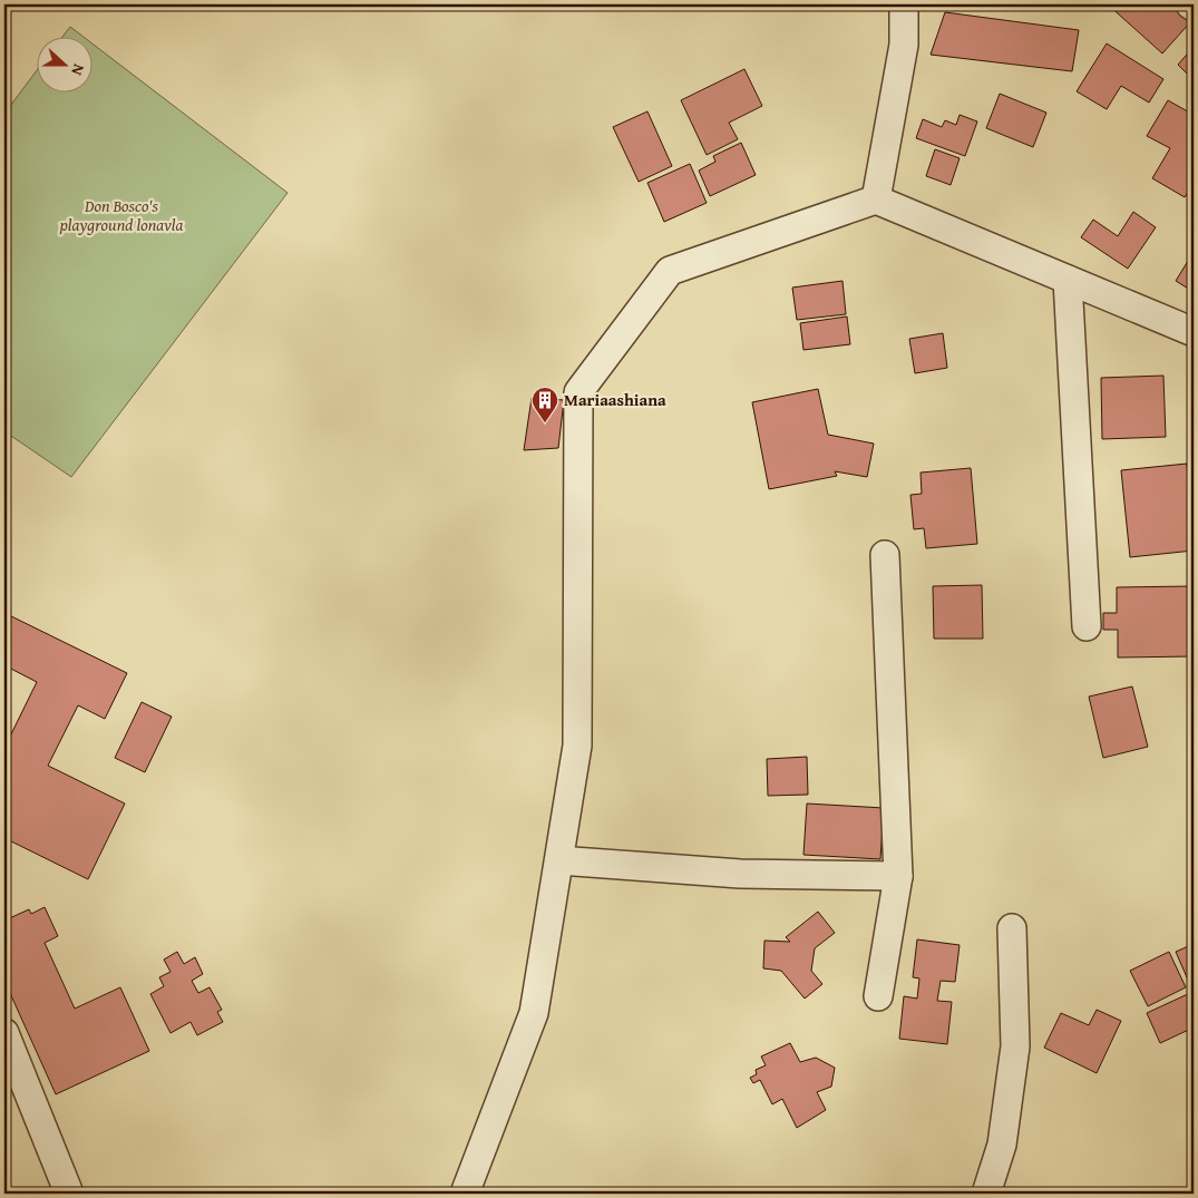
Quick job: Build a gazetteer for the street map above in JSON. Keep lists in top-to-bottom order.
{
  "parks": ["Don Bosco's playground lonavla"],
  "places": {
    "building": ["Mariaashiana"]
  },
  "north": "right"
}
